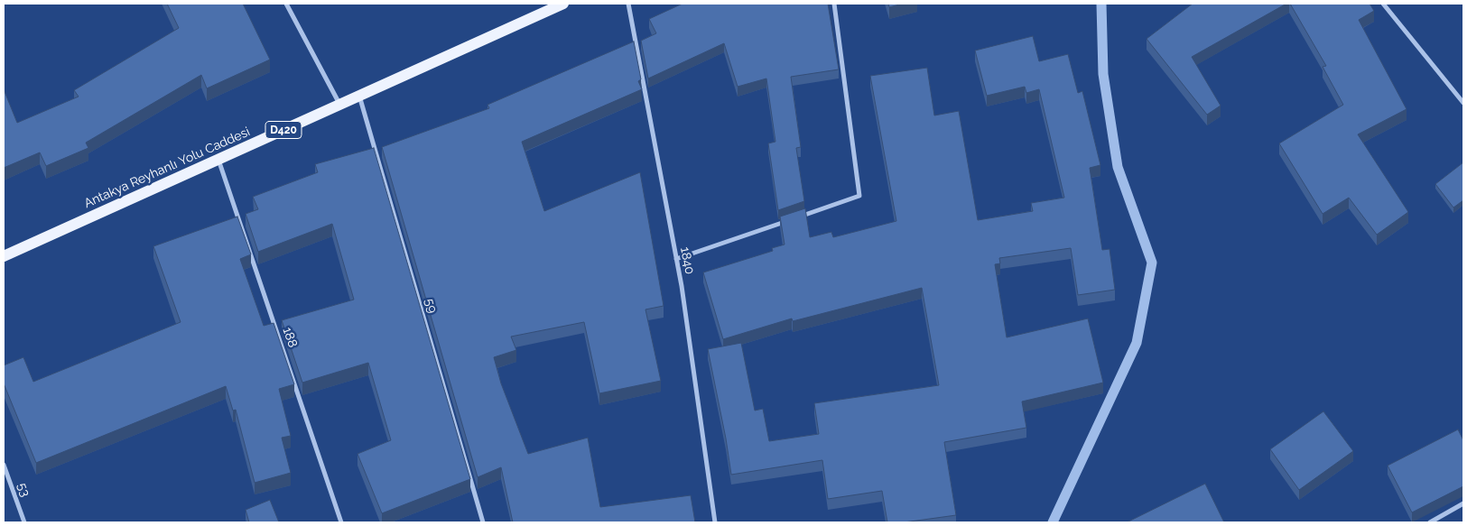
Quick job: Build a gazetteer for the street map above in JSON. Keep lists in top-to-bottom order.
{
  "streets": {
    "main road": ["D420", "Antakya Reyhanlı Yolu Caddesi"],
    "street": [
      "1840",
      "59",
      "188",
      "53"
    ]
  },
  "crossings": [
    ["Antakya Reyhanlı Yolu Caddesi", "59"],
    ["Antakya Reyhanlı Yolu Caddesi", "188"]
  ]
}
